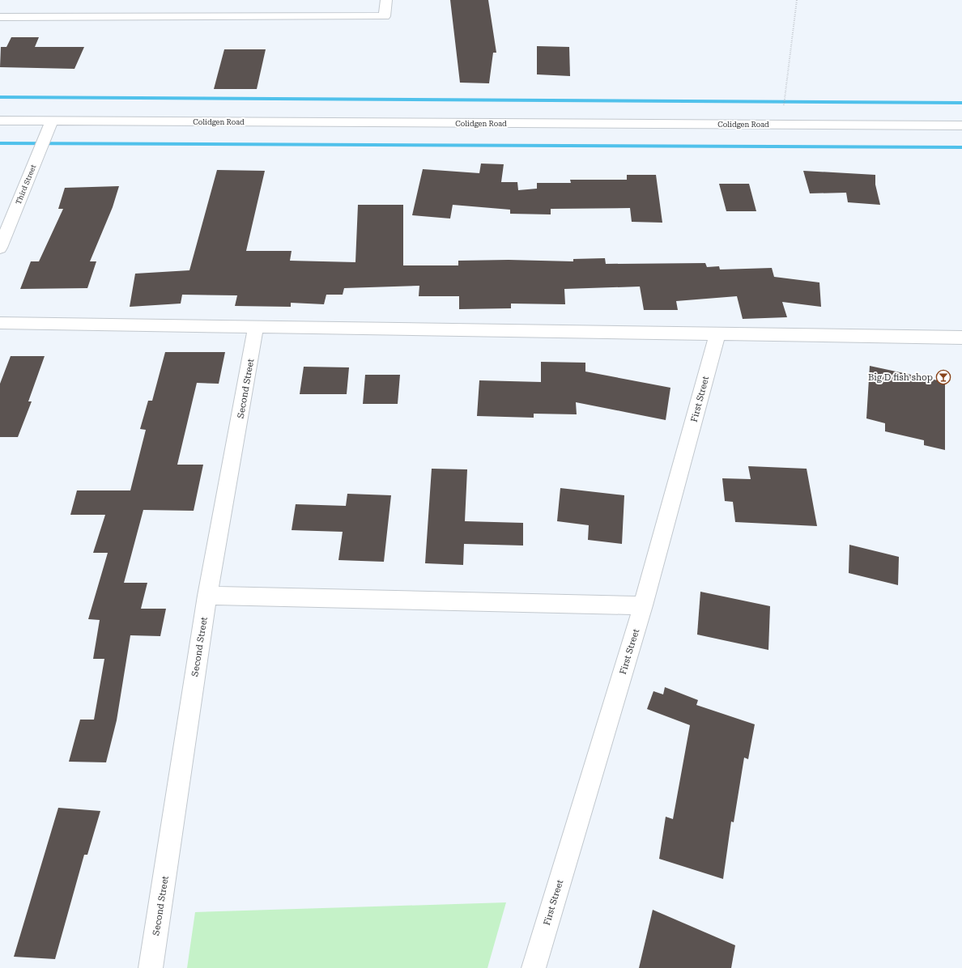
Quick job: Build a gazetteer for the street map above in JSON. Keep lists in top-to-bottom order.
{
  "streets": {
    "street": [
      "Colidgen Road",
      "Third Street",
      "Second Street",
      "First Street"
    ]
  },
  "crossings": [
    ["Colidgen Road", "Third Street"]
  ],
  "places": {
    "bar": ["Big D fish shop"]
  }
}
